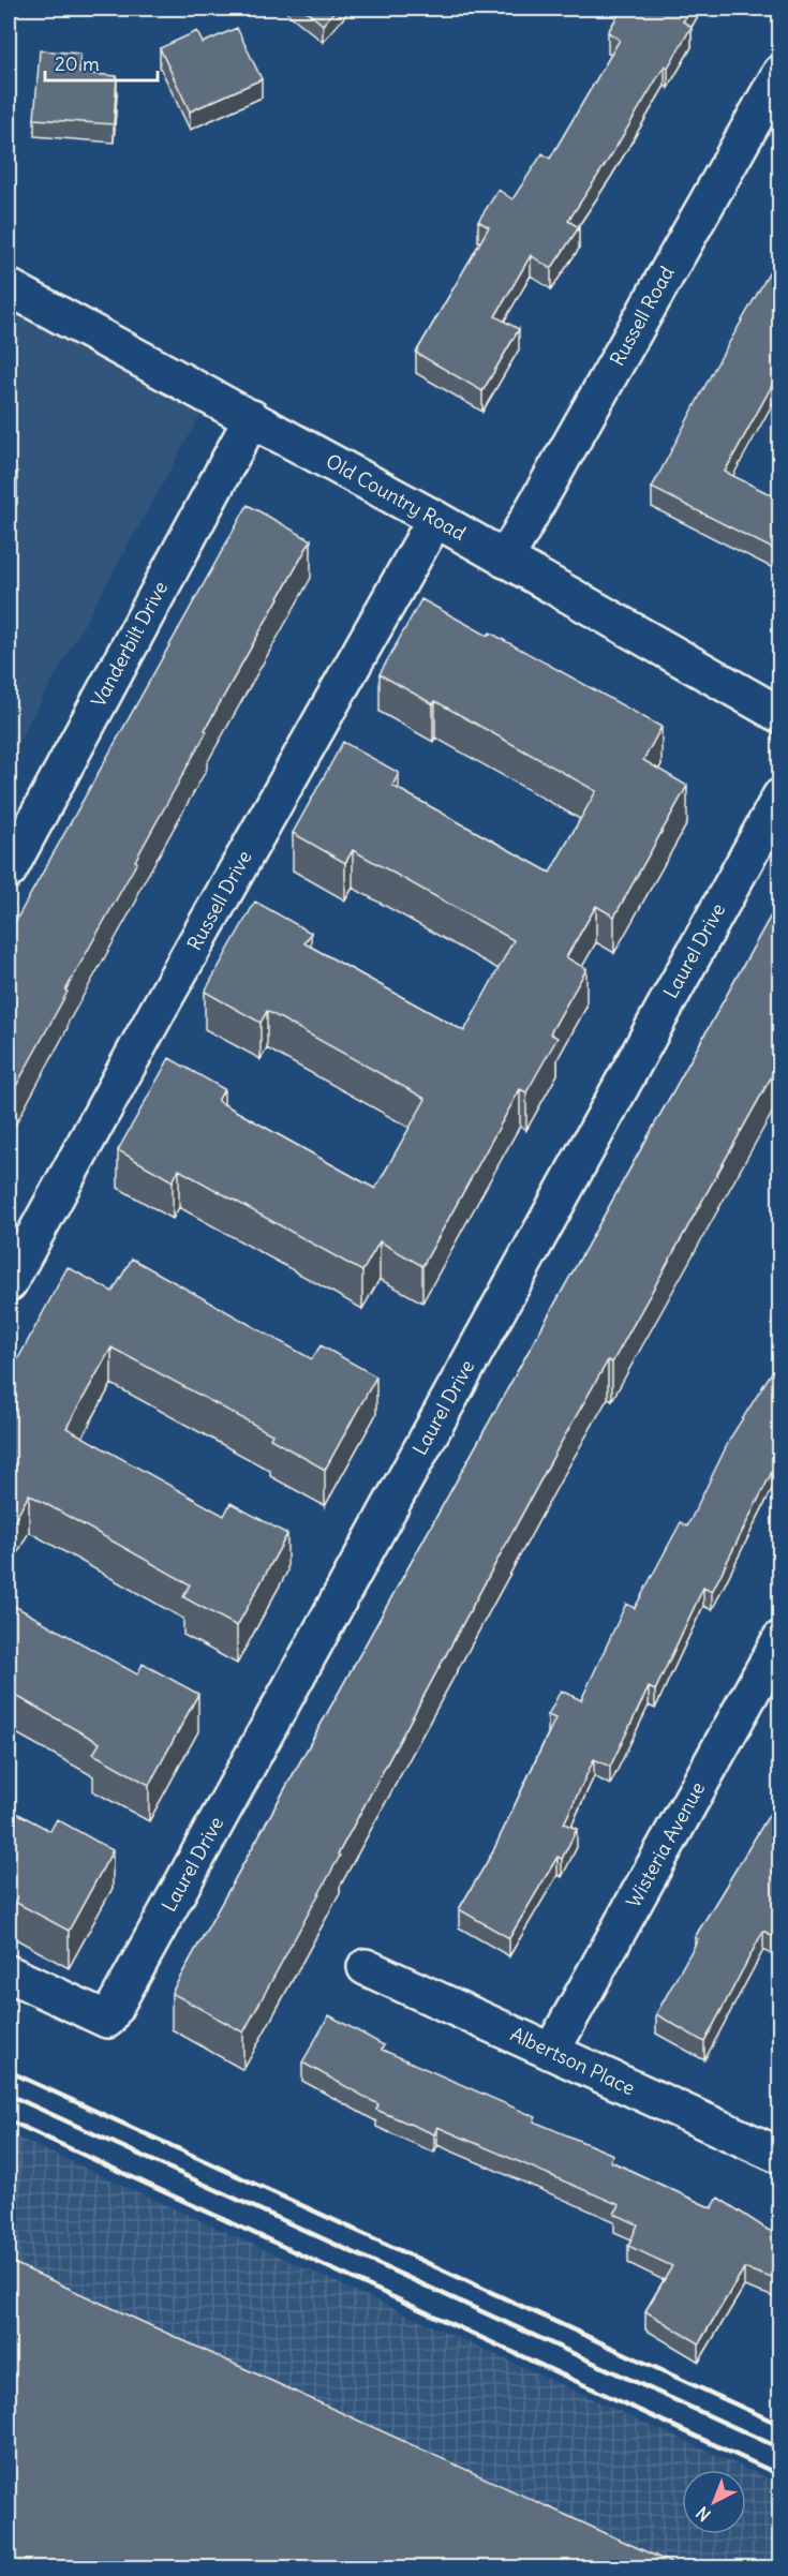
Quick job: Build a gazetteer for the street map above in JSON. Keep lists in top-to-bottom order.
{
  "streets": {
    "street": [
      "Russell Road",
      "Old Country Road",
      "Vanderbilt Drive",
      "Russell Drive",
      "Laurel Drive",
      "Wisteria Avenue",
      "Albertson Place"
    ]
  },
  "crossings": [
    ["Russell Road", "Old Country Road"],
    ["Old Country Road", "Vanderbilt Drive"],
    ["Old Country Road", "Russell Drive"],
    ["Wisteria Avenue", "Albertson Place"]
  ],
  "scale_bar": "20 m",
  "north": "bottom left"
}
